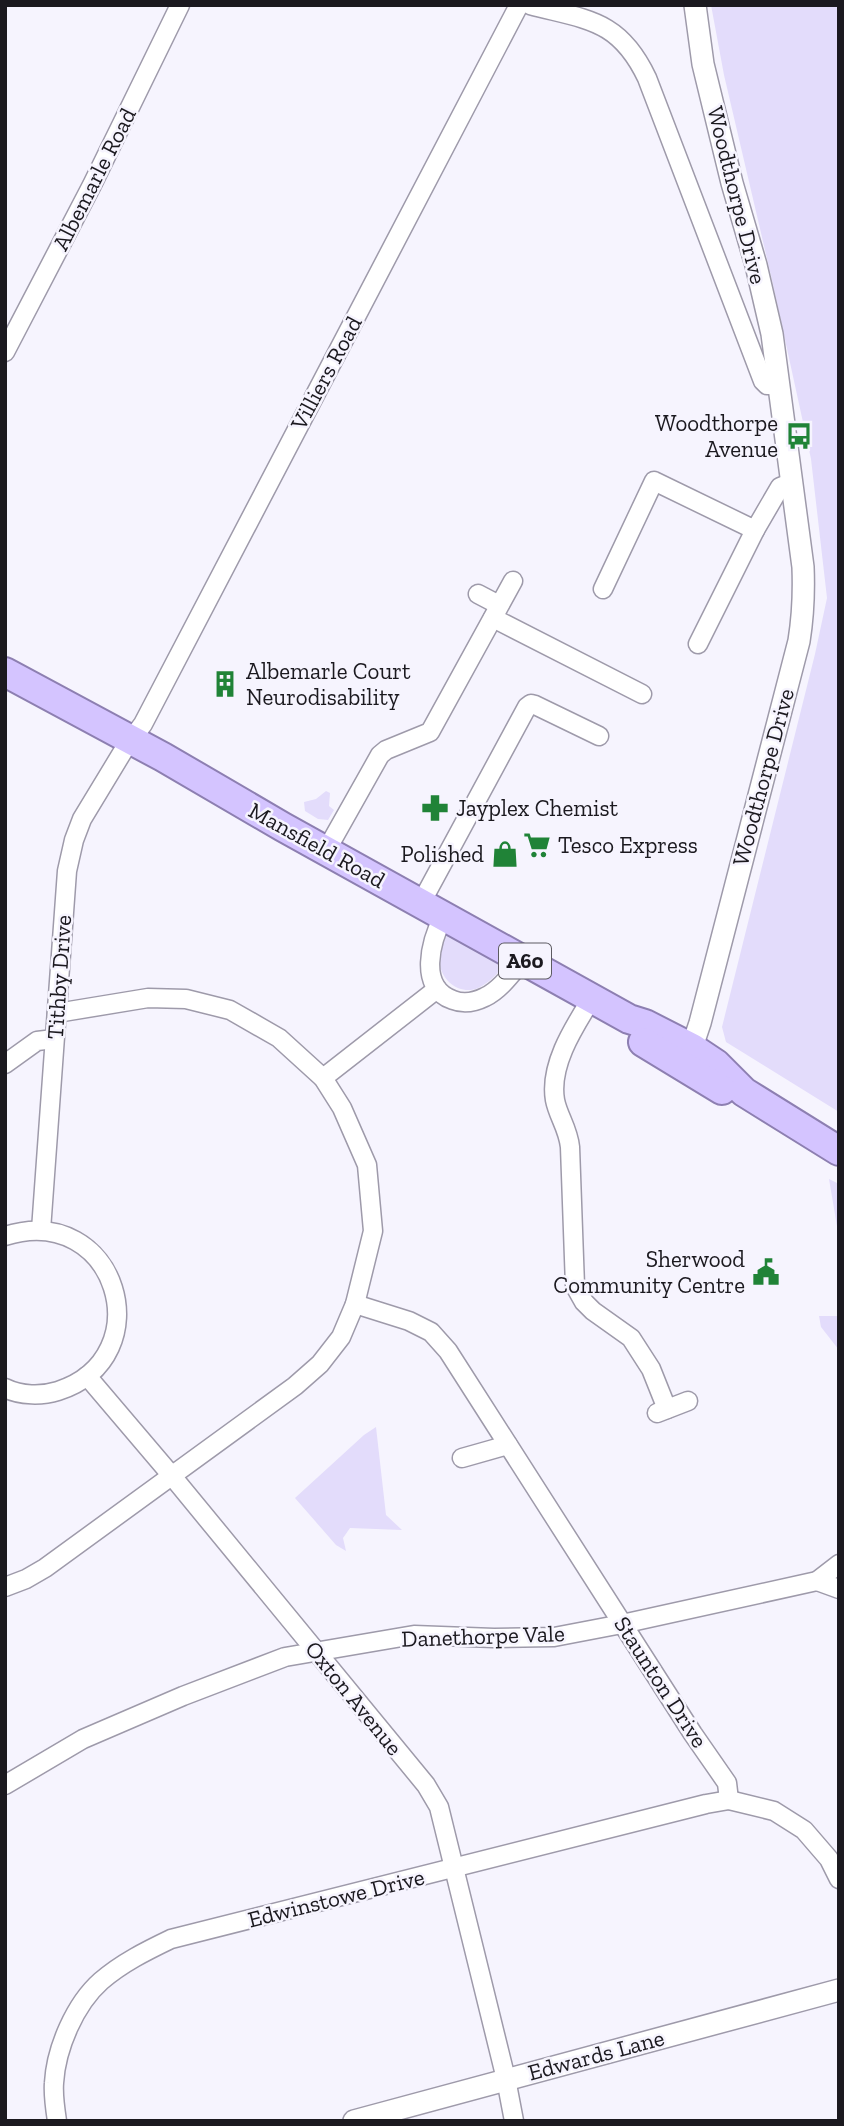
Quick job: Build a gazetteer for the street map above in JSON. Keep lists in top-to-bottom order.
{
  "streets": {
    "highway": ["Mansfield Road", "A60"],
    "street": [
      "Albemarle Road",
      "Woodthorpe Drive",
      "Villiers Road",
      "Tithby Drive",
      "Danethorpe Vale",
      "Staunton Drive",
      "Oxton Avenue",
      "Edwinstowe Drive",
      "Edwards Lane"
    ]
  },
  "crossings": [
    ["Woodthorpe Drive", "Mansfield Road"],
    ["Villiers Road", "Mansfield Road"],
    ["Villiers Road", "Tithby Drive"],
    ["Mansfield Road", "Tithby Drive"],
    ["Danethorpe Vale", "Staunton Drive"],
    ["Danethorpe Vale", "Oxton Avenue"],
    ["Staunton Drive", "Edwinstowe Drive"],
    ["Oxton Avenue", "Edwinstowe Drive"],
    ["Oxton Avenue", "Edwards Lane"]
  ],
  "places": {
    "bus stop": ["Woodthorpe Avenue"],
    "building": ["Albemarle Court Neurodisability"],
    "pharmacy": ["Jayplex Chemist"],
    "supermarket": ["Tesco Express"],
    "shop": ["Polished"],
    "public building": ["Sherwood Community Centre"]
  }
}
